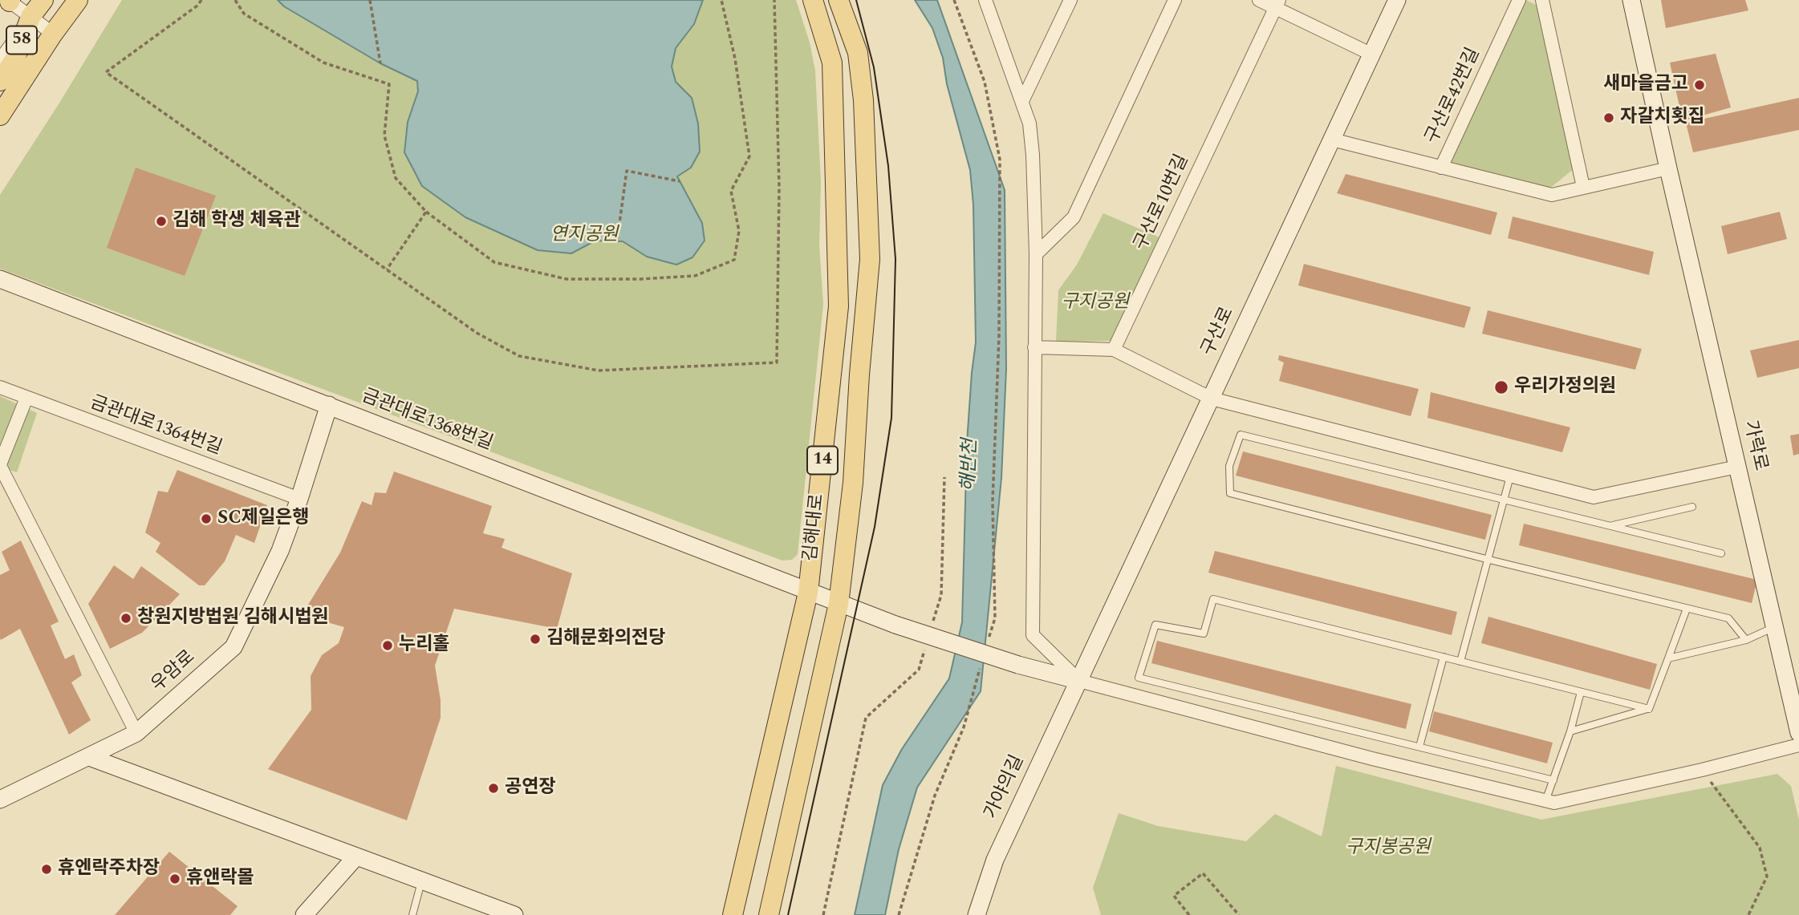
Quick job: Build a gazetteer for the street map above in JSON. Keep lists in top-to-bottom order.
{
  "streets": {
    "main road": ["58", "14", "김해대로"],
    "street": [
      "구산로42번길",
      "구산로10번길",
      "구산로",
      "금관대로1368번길",
      "금관대로1364번길",
      "가락로",
      "우암로",
      "가야의길"
    ]
  },
  "crossings": [
    ["구산로42번길", "구산로"],
    ["구산로", "금관대로1368번길"],
    ["구산로", "가야의길"],
    ["금관대로1368번길", "김해대로"],
    ["금관대로1368번길", "우암로"],
    ["금관대로1368번길", "가야의길"],
    ["금관대로1364번길", "우암로"]
  ],
  "water": ["해반천"],
  "parks": ["연지공원", "구지공원", "구지봉공원"],
  "places": [
    "새마을금고",
    "자갈치횟집",
    "김해 학생 체육관",
    "우리가정의원",
    "SC제일은행",
    "창원지방법원 김해시법원",
    "김해문화의전당",
    "누리홀",
    "공연장",
    "휴엔락주차장",
    "휴앤락몰"
  ]
}
